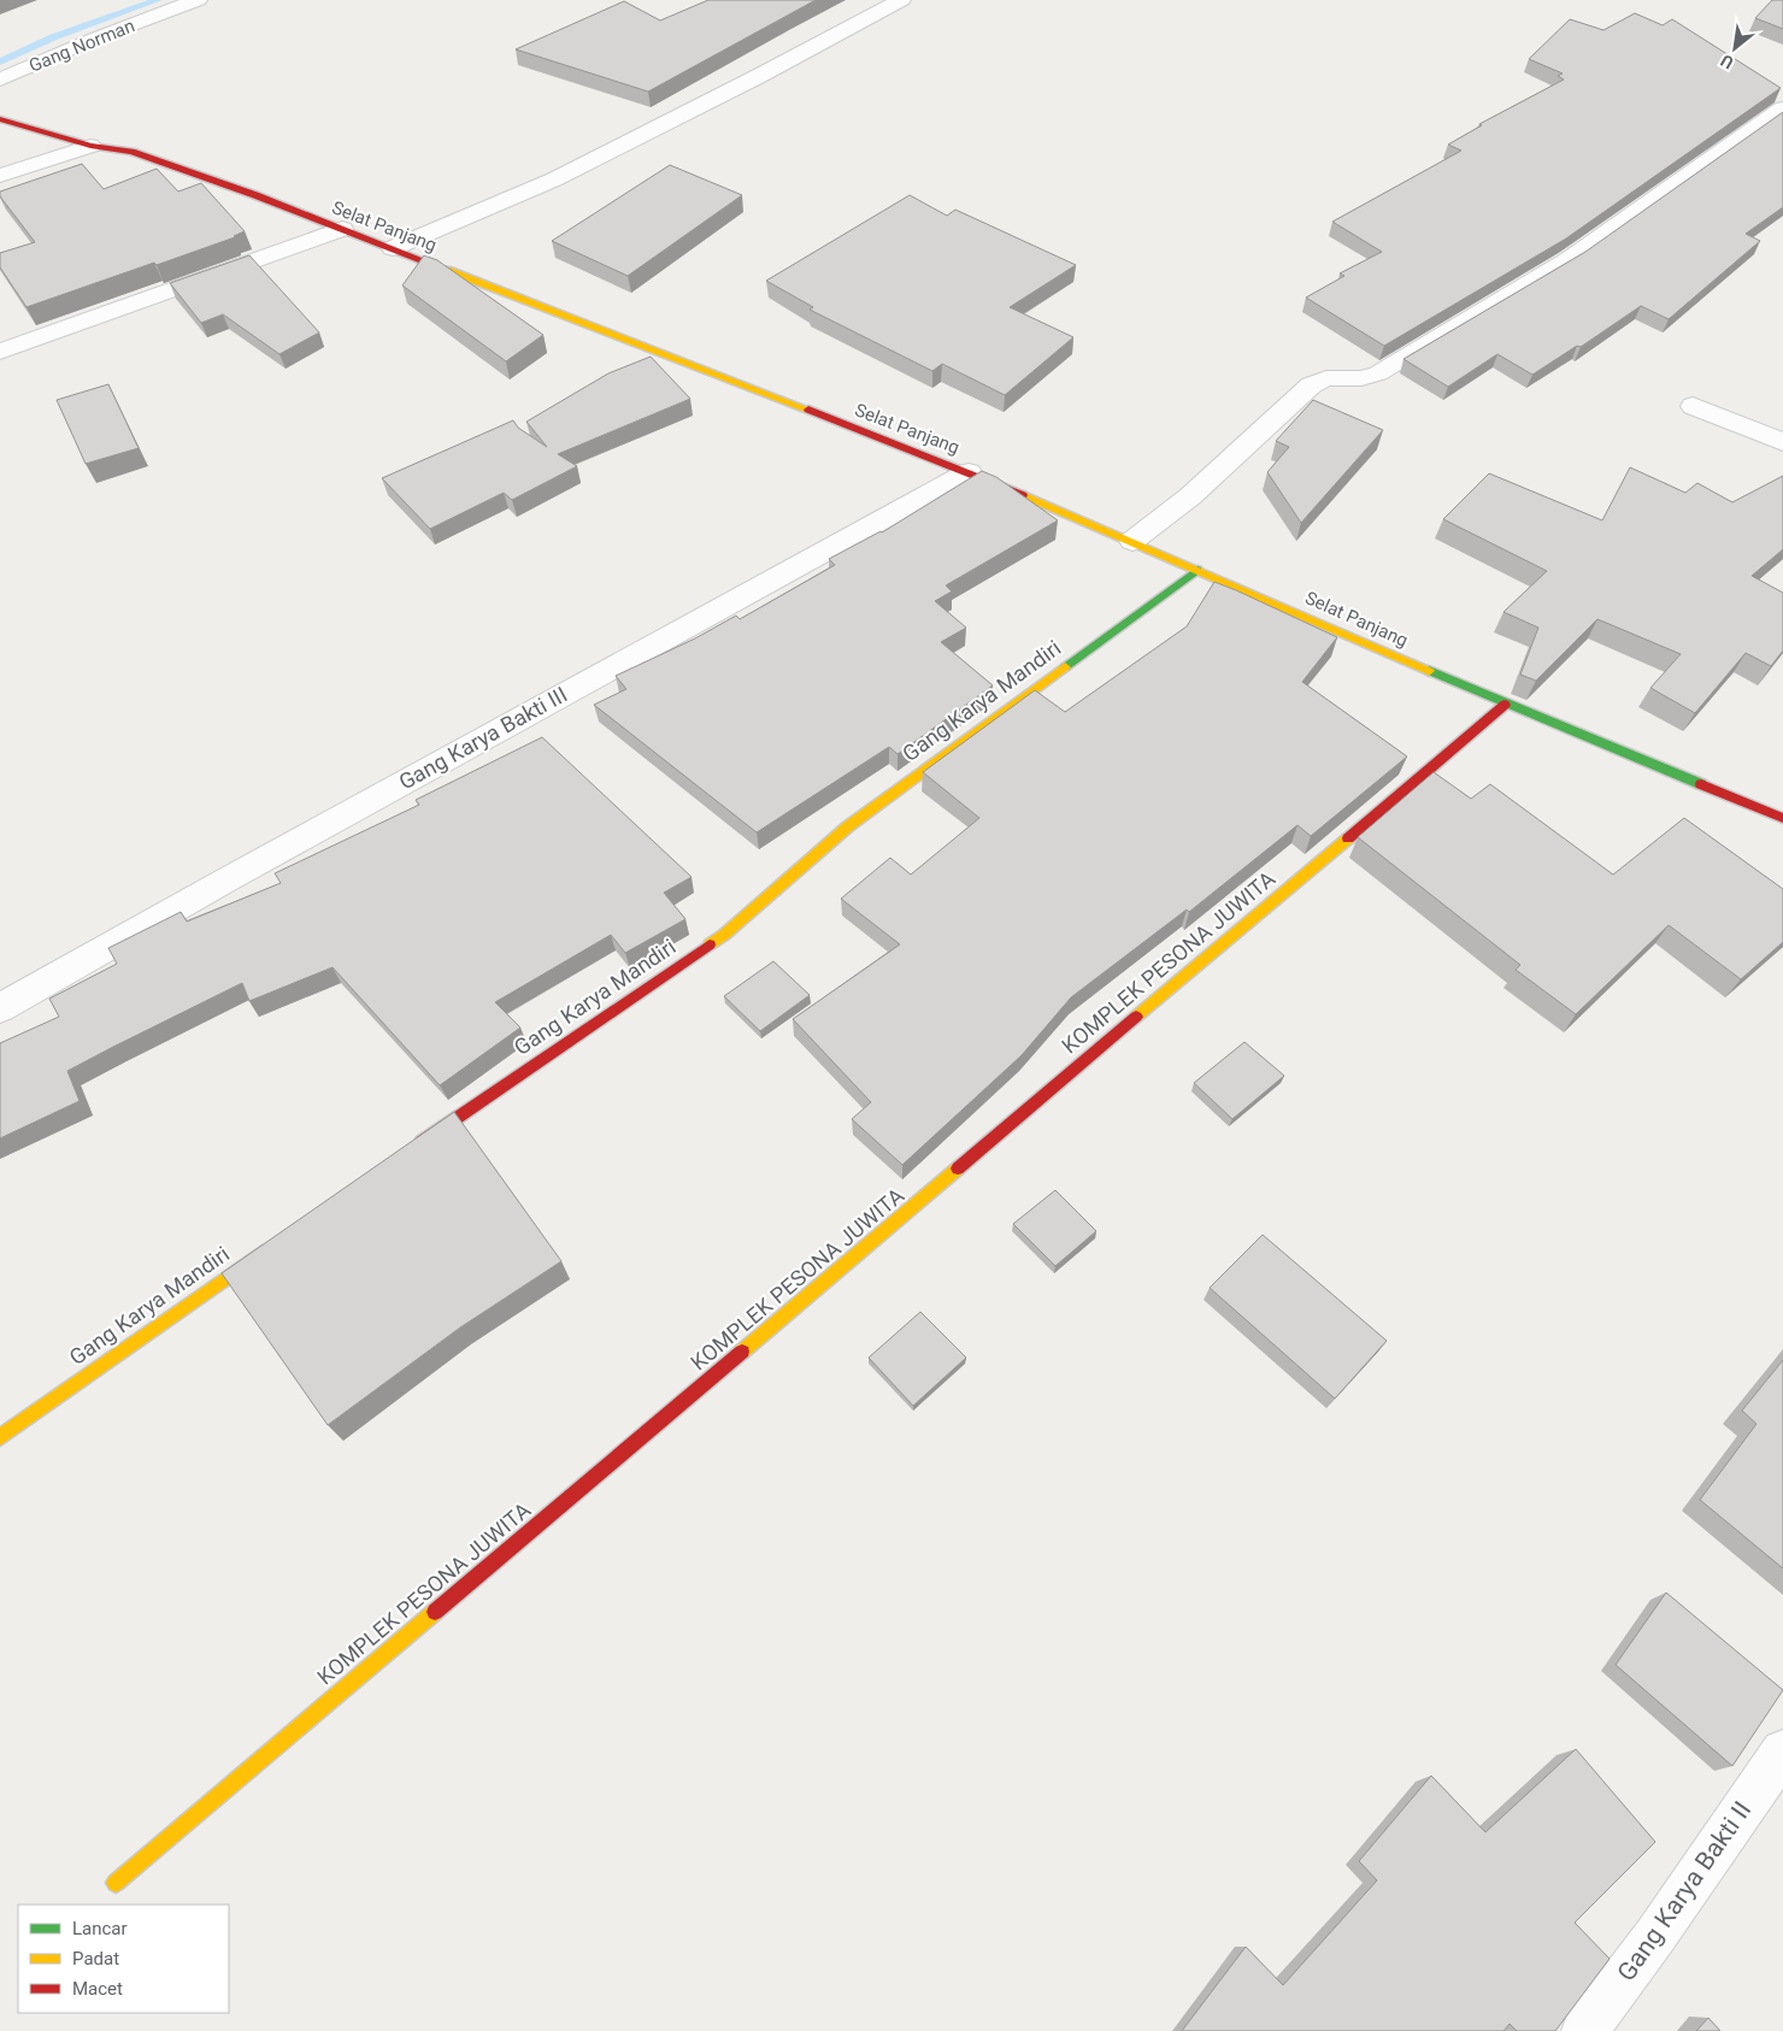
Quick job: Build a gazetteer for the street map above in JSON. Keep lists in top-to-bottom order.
{
  "streets": {
    "street": [
      "Gang Norman",
      "Selat Panjang",
      "Gang Karya Mandiri",
      "Gang Karya Bakti III",
      "KOMPLEK PESONA JUWITA",
      "Gang Karya Bakti II"
    ]
  },
  "crossings": [
    ["Selat Panjang", "Gang Karya Mandiri"],
    ["Selat Panjang", "Gang Karya Bakti III"],
    ["Selat Panjang", "KOMPLEK PESONA JUWITA"]
  ],
  "legend": ["Lancar", "Padat", "Macet"],
  "north": "bottom left"
}
